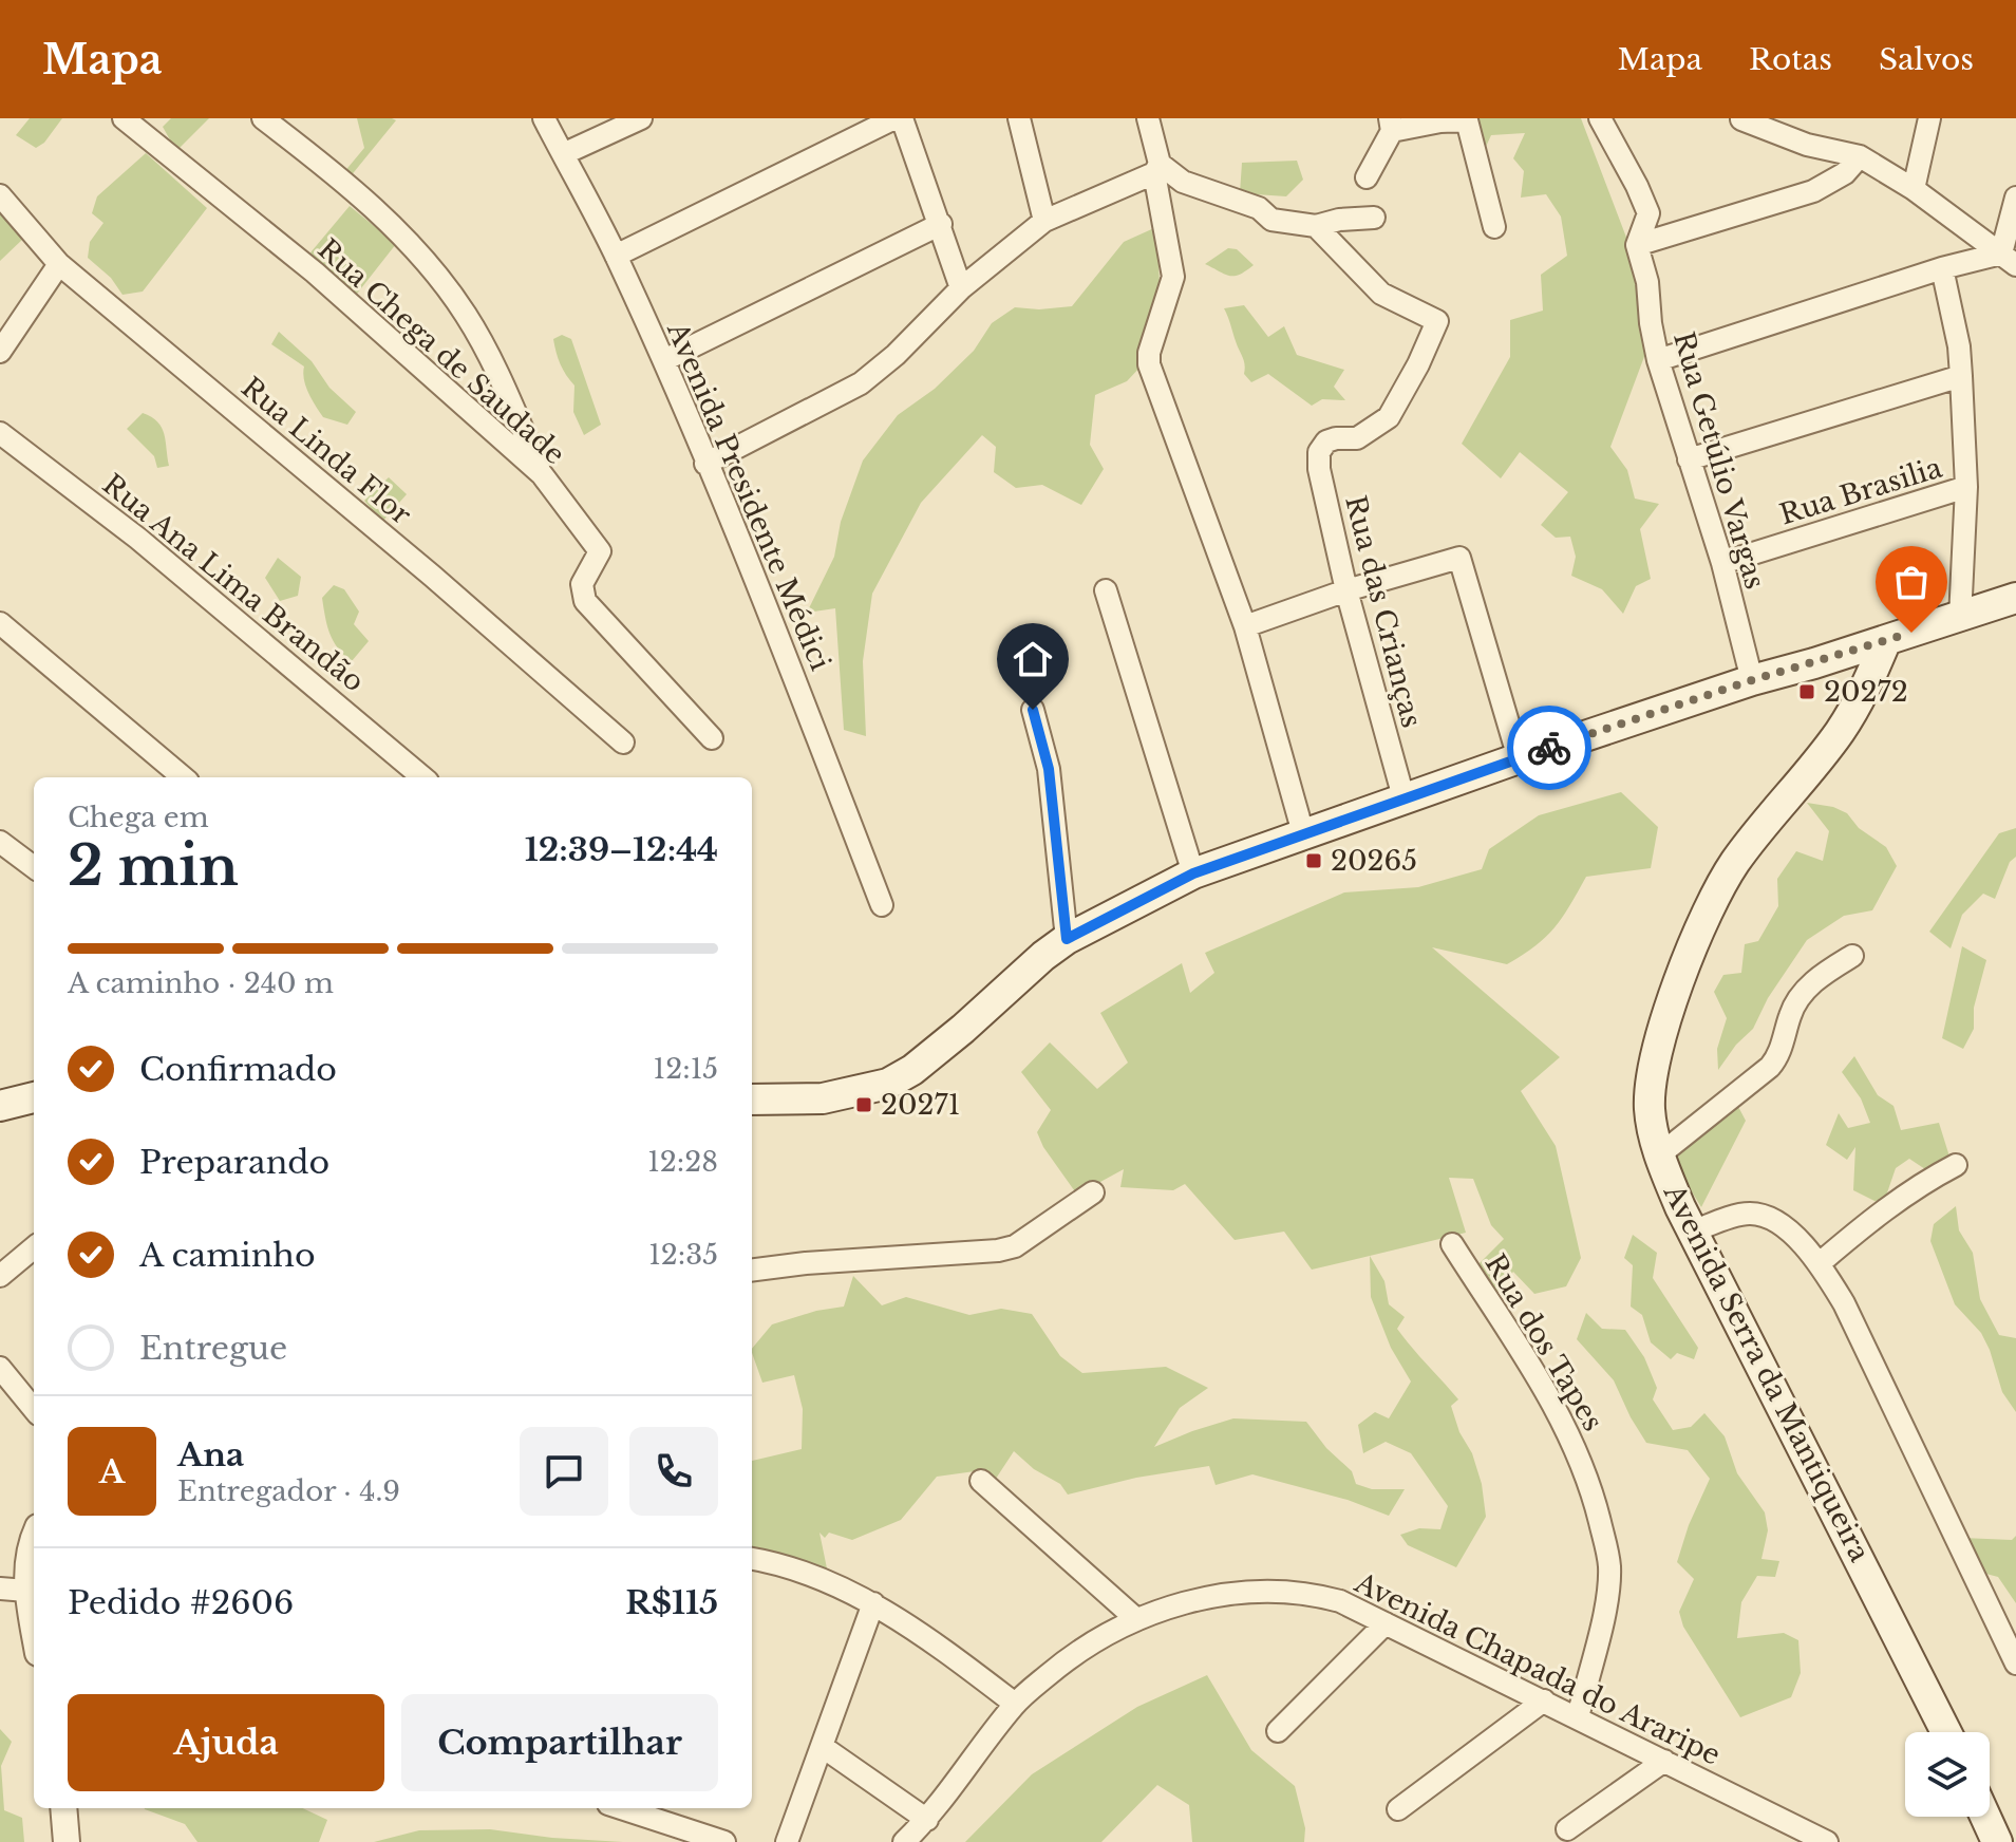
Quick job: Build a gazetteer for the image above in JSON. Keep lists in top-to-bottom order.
{
  "streets": {
    "main road": ["Avenida Serra da Mantiqueira"],
    "street": [
      "Rua Chega de Saudade",
      "Rua Linda Flor",
      "Rua Getúlio Vargas",
      "Rua Brasilia",
      "Avenida Presidente Médici",
      "Rua Ana Lima Brandão",
      "Rua das Crianças",
      "Rua dos Tapes",
      "Avenida Chapada do Araripe"
    ]
  },
  "crossings": [
    ["Rua Getúlio Vargas", "Rua Brasilia"],
    ["Rua dos Tapes", "Avenida Chapada do Araripe"]
  ],
  "places": {
    "transit": ["20272", "20265", "20271"]
  },
  "page": {
    "header": "Mapa",
    "nav": ["Mapa", "Rotas", "Salvos"],
    "heading": ["2 min", "Chega em", "12:39–12:44"],
    "panel": [
      "Ana",
      "Entregador · 4.9",
      "Pedido #2606",
      "R$115"
    ],
    "bar": "A caminho · 240 m",
    "list": [
      ["Confirmado", "12:15"],
      ["Preparando", "12:28"],
      ["A caminho", "12:35"],
      "Entregue"
    ],
    "round": "A",
    "buttons": ["Ajuda", "Compartilhar"]
  }
}
